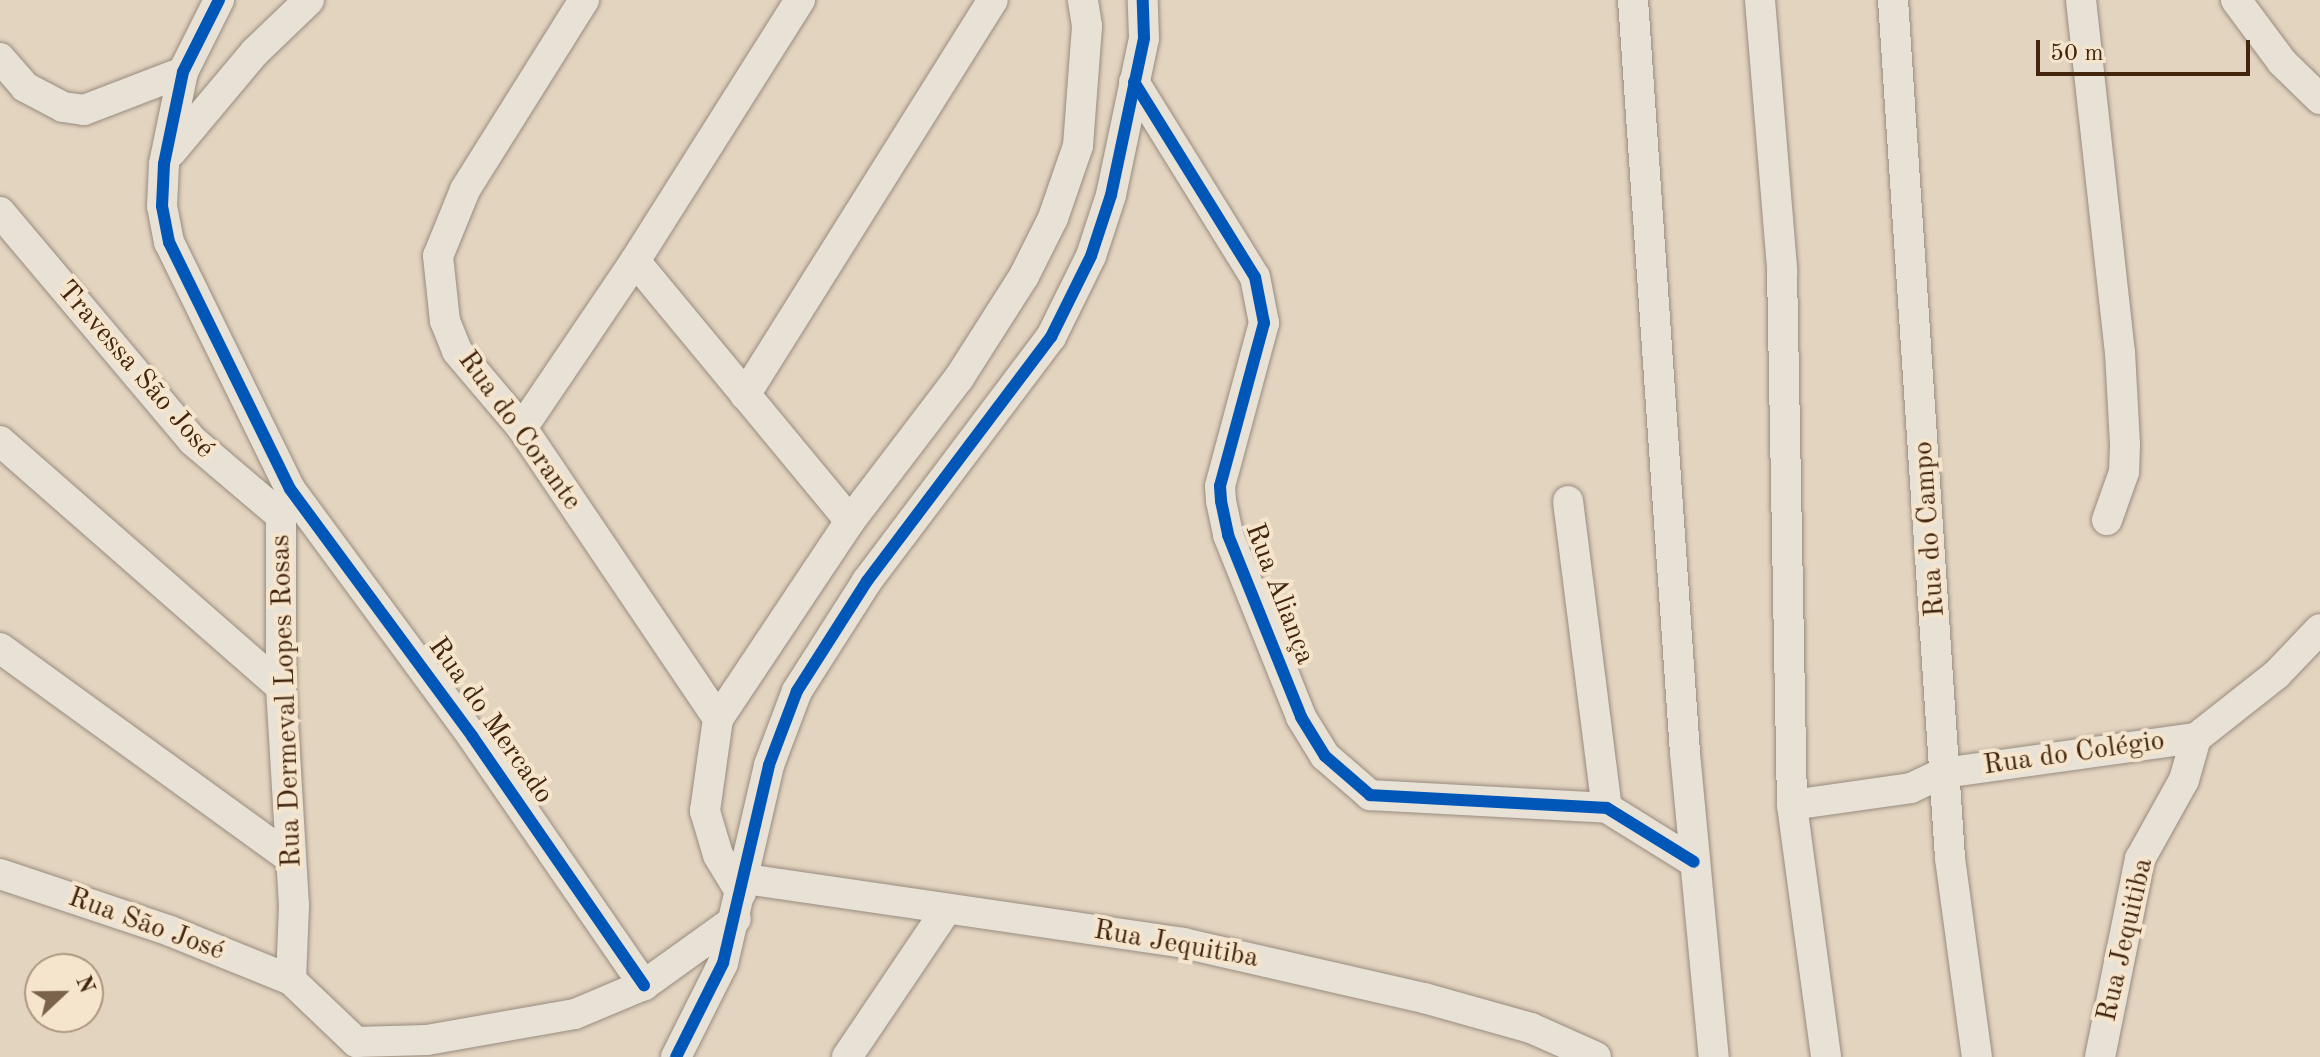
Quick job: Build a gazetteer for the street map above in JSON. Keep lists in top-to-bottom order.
{
  "streets": {
    "street": [
      "Travessa São José",
      "Rua do Corante",
      "Rua do Campo",
      "Rua Aliança",
      "Rua Dermeval Lopes Rosas",
      "Rua do Mercado",
      "Rua do Colégio",
      "Rua São José",
      "Rua Jequitiba"
    ]
  },
  "crossings": [
    ["Travessa São José", "Rua Dermeval Lopes Rosas"],
    ["Travessa São José", "Rua do Mercado"],
    ["Rua do Campo", "Rua do Colégio"],
    ["Rua Dermeval Lopes Rosas", "Rua do Mercado"],
    ["Rua Dermeval Lopes Rosas", "Rua São José"],
    ["Rua do Colégio", "Rua Jequitiba"]
  ],
  "scale_bar": "50 m",
  "north": "right"
}
